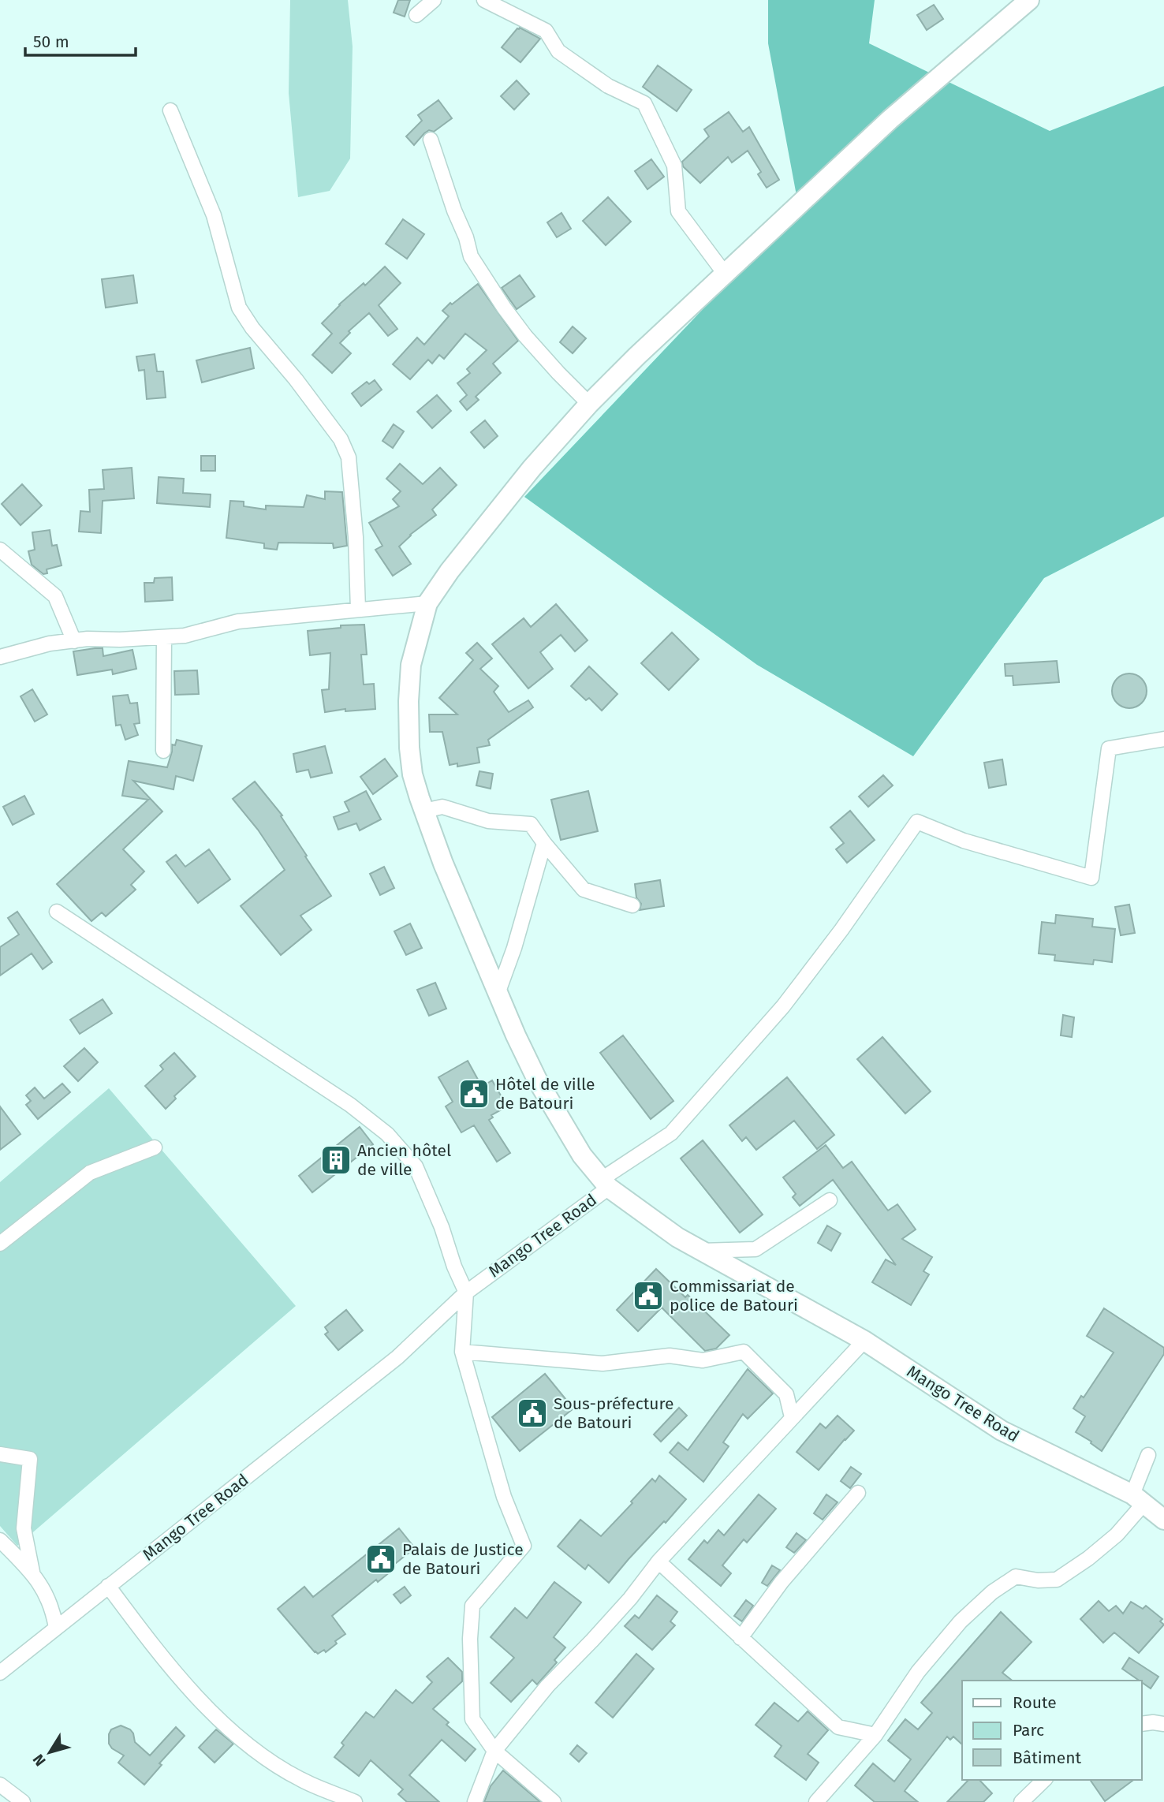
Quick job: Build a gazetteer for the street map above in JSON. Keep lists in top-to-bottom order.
{
  "streets": {
    "main road": ["Mango Tree Road"]
  },
  "places": {
    "public building": [
      "Hôtel de ville de Batouri",
      "Commissariat de police de Batouri",
      "Sous-préfecture de Batouri",
      "Palais de Justice de Batouri"
    ],
    "building": ["Ancien hôtel de ville"]
  },
  "legend": ["Route", "Parc", "Bâtiment"],
  "scale_bar": "50 m",
  "north": "bottom left"
}
